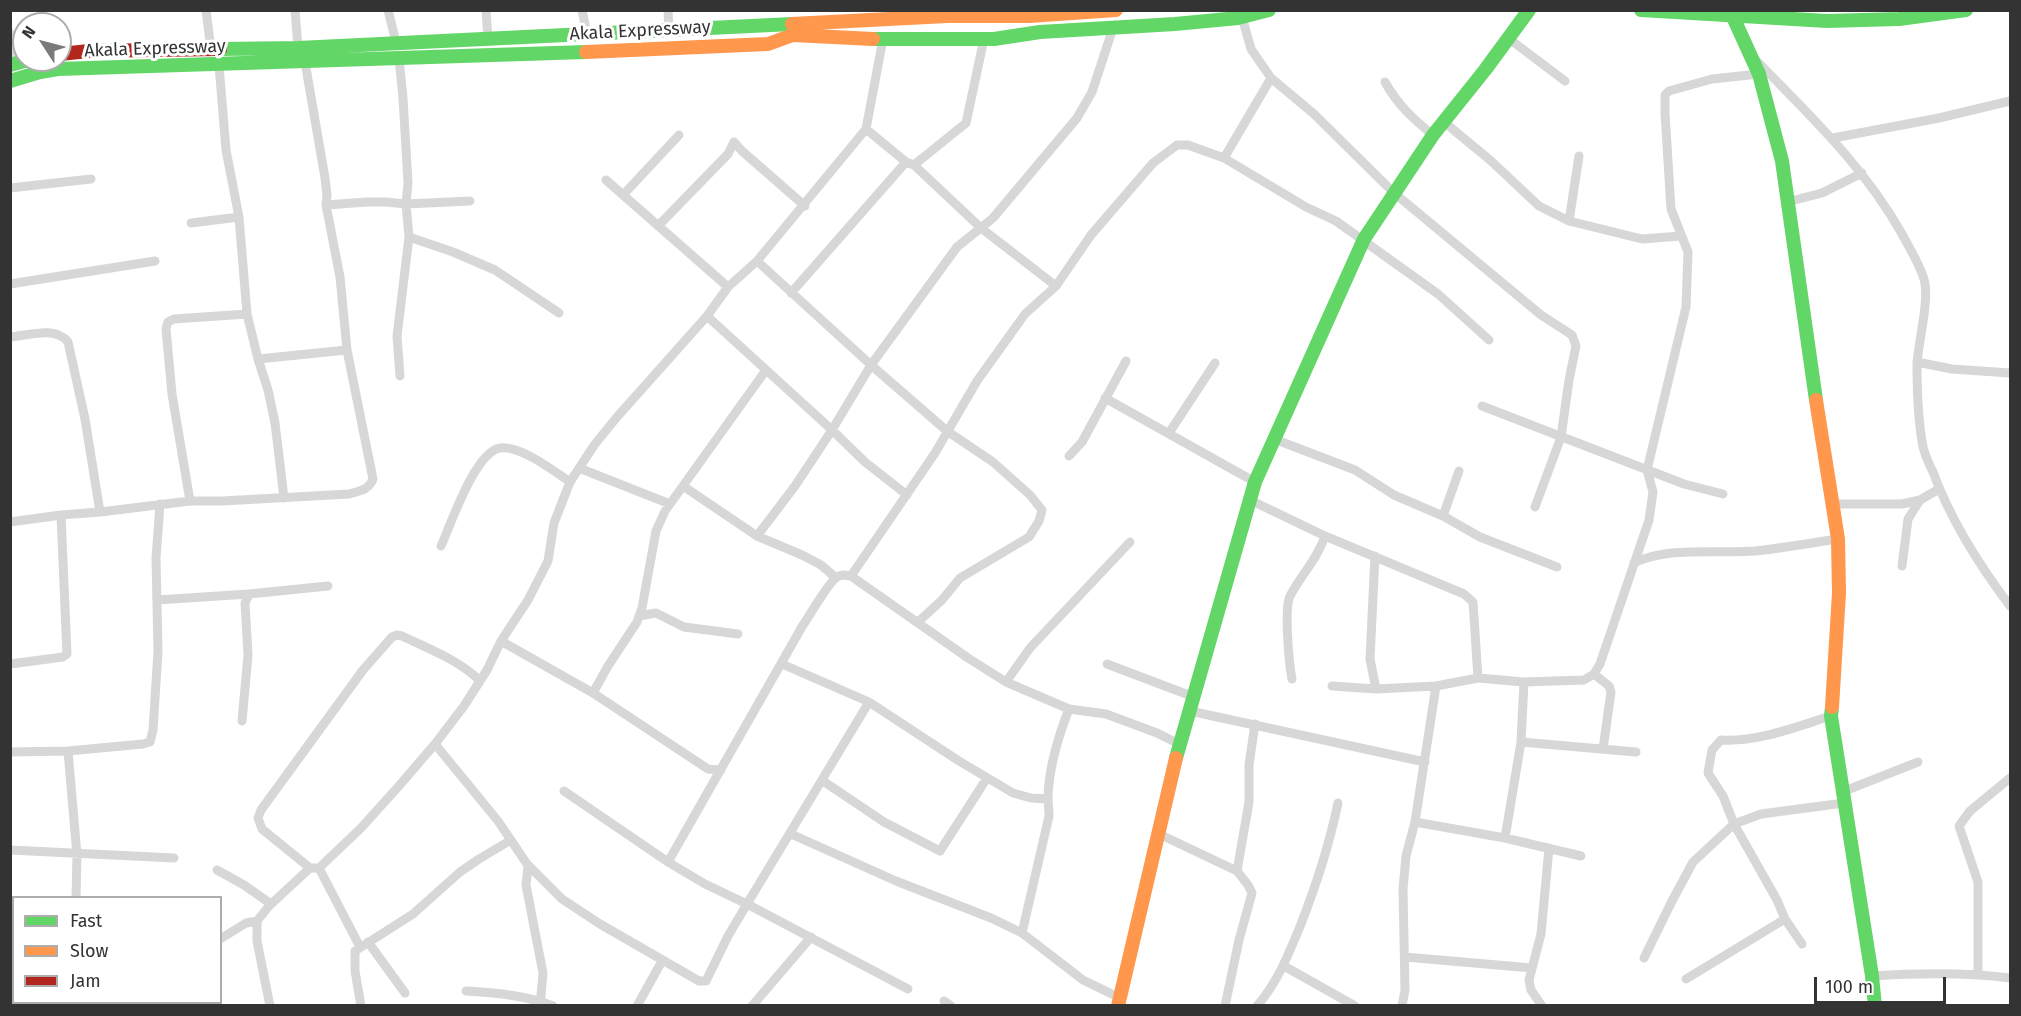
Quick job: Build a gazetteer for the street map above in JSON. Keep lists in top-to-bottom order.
{
  "streets": {
    "main road": ["Akala Expressway"]
  },
  "legend": ["Fast", "Slow", "Jam"],
  "scale_bar": "100 m",
  "north": "top left"
}
